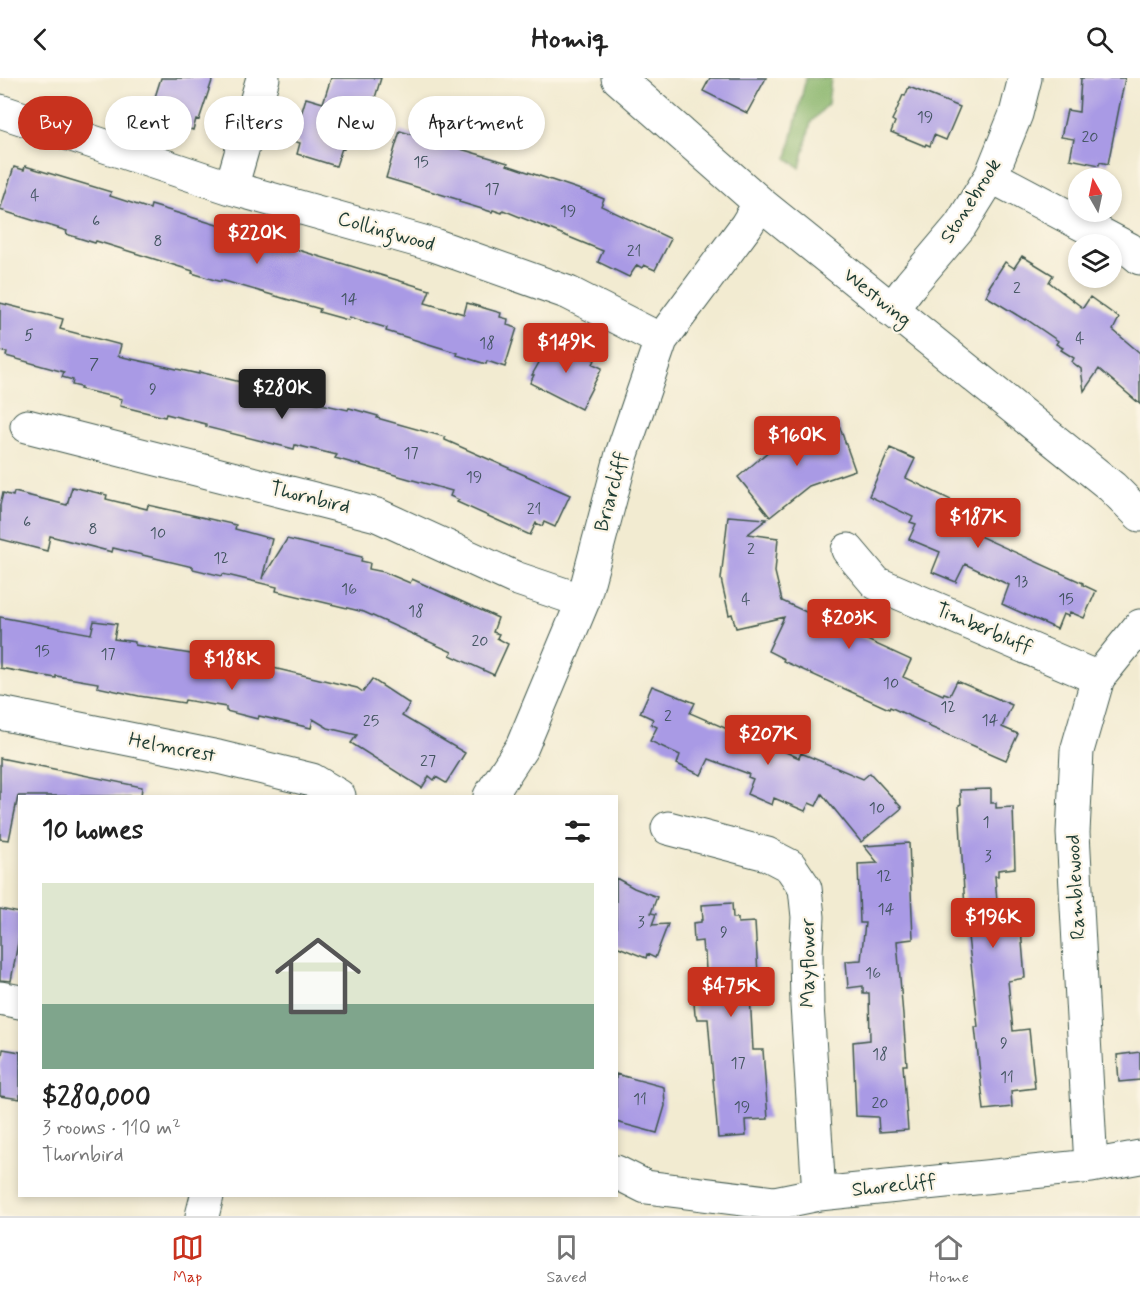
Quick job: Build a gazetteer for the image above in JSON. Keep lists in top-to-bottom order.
{
  "streets": {
    "street": [
      "Stonebrook",
      "Collingwood",
      "Westwing",
      "Briarcliff",
      "Thornbird",
      "Timberbluff",
      "Helmcrest",
      "Ramblewood",
      "Mayflower",
      "Shorecliff"
    ]
  },
  "crossings": [
    ["Stonebrook", "Westwing"],
    ["Collingwood", "Briarcliff"],
    ["Westwing", "Briarcliff"],
    ["Briarcliff", "Thornbird"],
    ["Timberbluff", "Ramblewood"],
    ["Ramblewood", "Shorecliff"],
    ["Mayflower", "Shorecliff"]
  ],
  "house_numbers": [
    "19",
    "20",
    "15",
    "17",
    "4",
    "19",
    "6",
    "8",
    "21",
    "2",
    "14",
    "5",
    "4",
    "18",
    "7",
    "9",
    "17",
    "19",
    "21",
    "6",
    "8",
    "10",
    "2",
    "12",
    "13",
    "16",
    "4",
    "15",
    "18",
    "20",
    "15",
    "17",
    "10",
    "12",
    "2",
    "14",
    "25",
    "27",
    "10",
    "1",
    "3",
    "12",
    "14",
    "3",
    "9",
    "16",
    "9",
    "18",
    "17",
    "11",
    "11",
    "20",
    "19"
  ],
  "north": "top",
  "page": {
    "header": "Homiq",
    "chip": [
      "Buy",
      "Rent",
      "Filters",
      "New",
      "Apartment"
    ],
    "price": [
      "$220K",
      "$149K",
      "$280K",
      "$160K",
      "$187K",
      "$203K",
      "$188K",
      "$207K",
      "$196K",
      "$475K"
    ],
    "heading": "10 homes",
    "list": [
      {
        "name": "$280,000",
        "note": "3 rooms · 110 m² · Thornbird"
      }
    ],
    "tabs": ["Map", "Saved", "Home"]
  }
}
